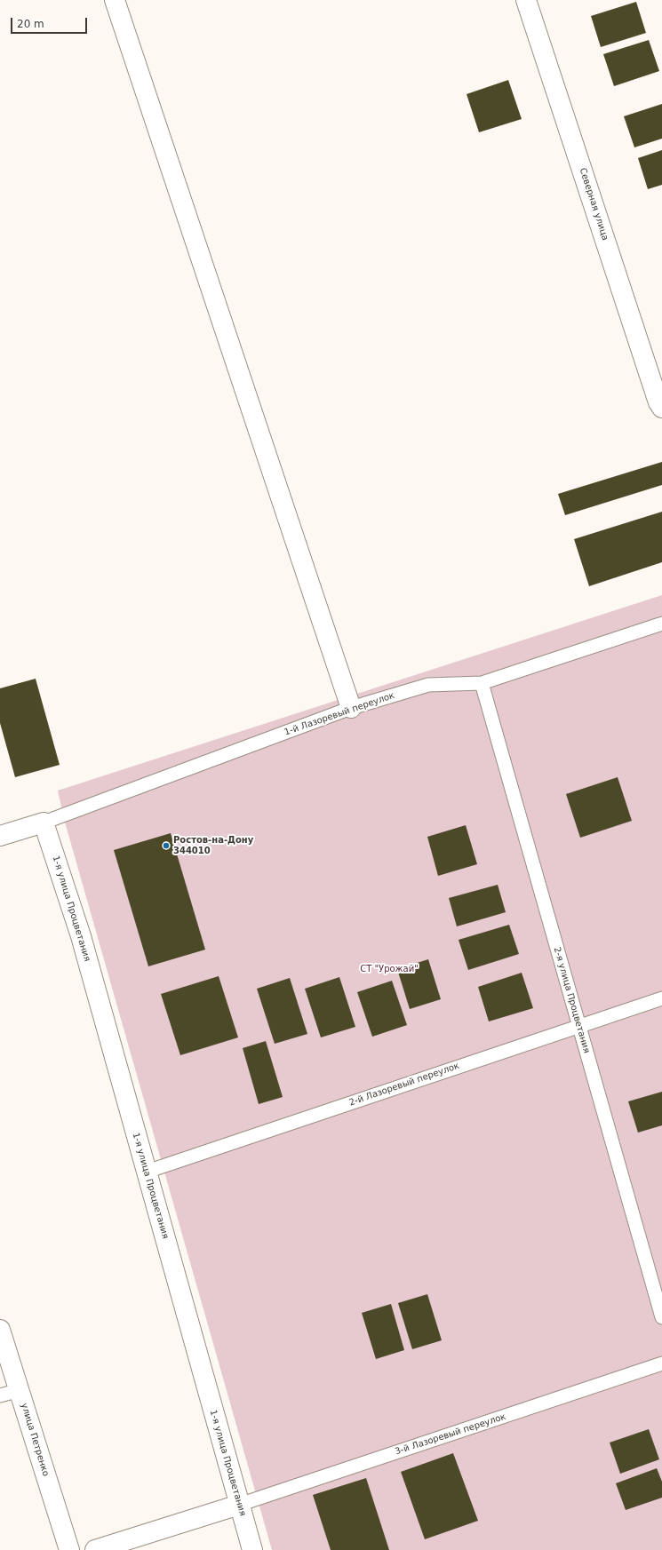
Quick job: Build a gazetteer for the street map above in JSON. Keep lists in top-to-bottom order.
{
  "streets": {
    "street": ["Северная улица", "1-я улица Процветания", "улица Петренко"],
    "lane": [
      "1-й Лазоревый переулок",
      "2-я улица Процветания",
      "2-й Лазоревый переулок",
      "3-й Лазоревый переулок"
    ]
  },
  "crossings": [
    ["1-й Лазоревый переулок", "1-я улица Процветания"],
    ["1-й Лазоревый переулок", "2-я улица Процветания"],
    ["1-я улица Процветания", "2-й Лазоревый переулок"],
    ["1-я улица Процветания", "3-й Лазоревый переулок"],
    ["2-я улица Процветания", "2-й Лазоревый переулок"]
  ],
  "parks": ["СТ \"Урожай\""],
  "places": ["Ростов-на-Дону 344010"],
  "scale_bar": "20 m"
}
